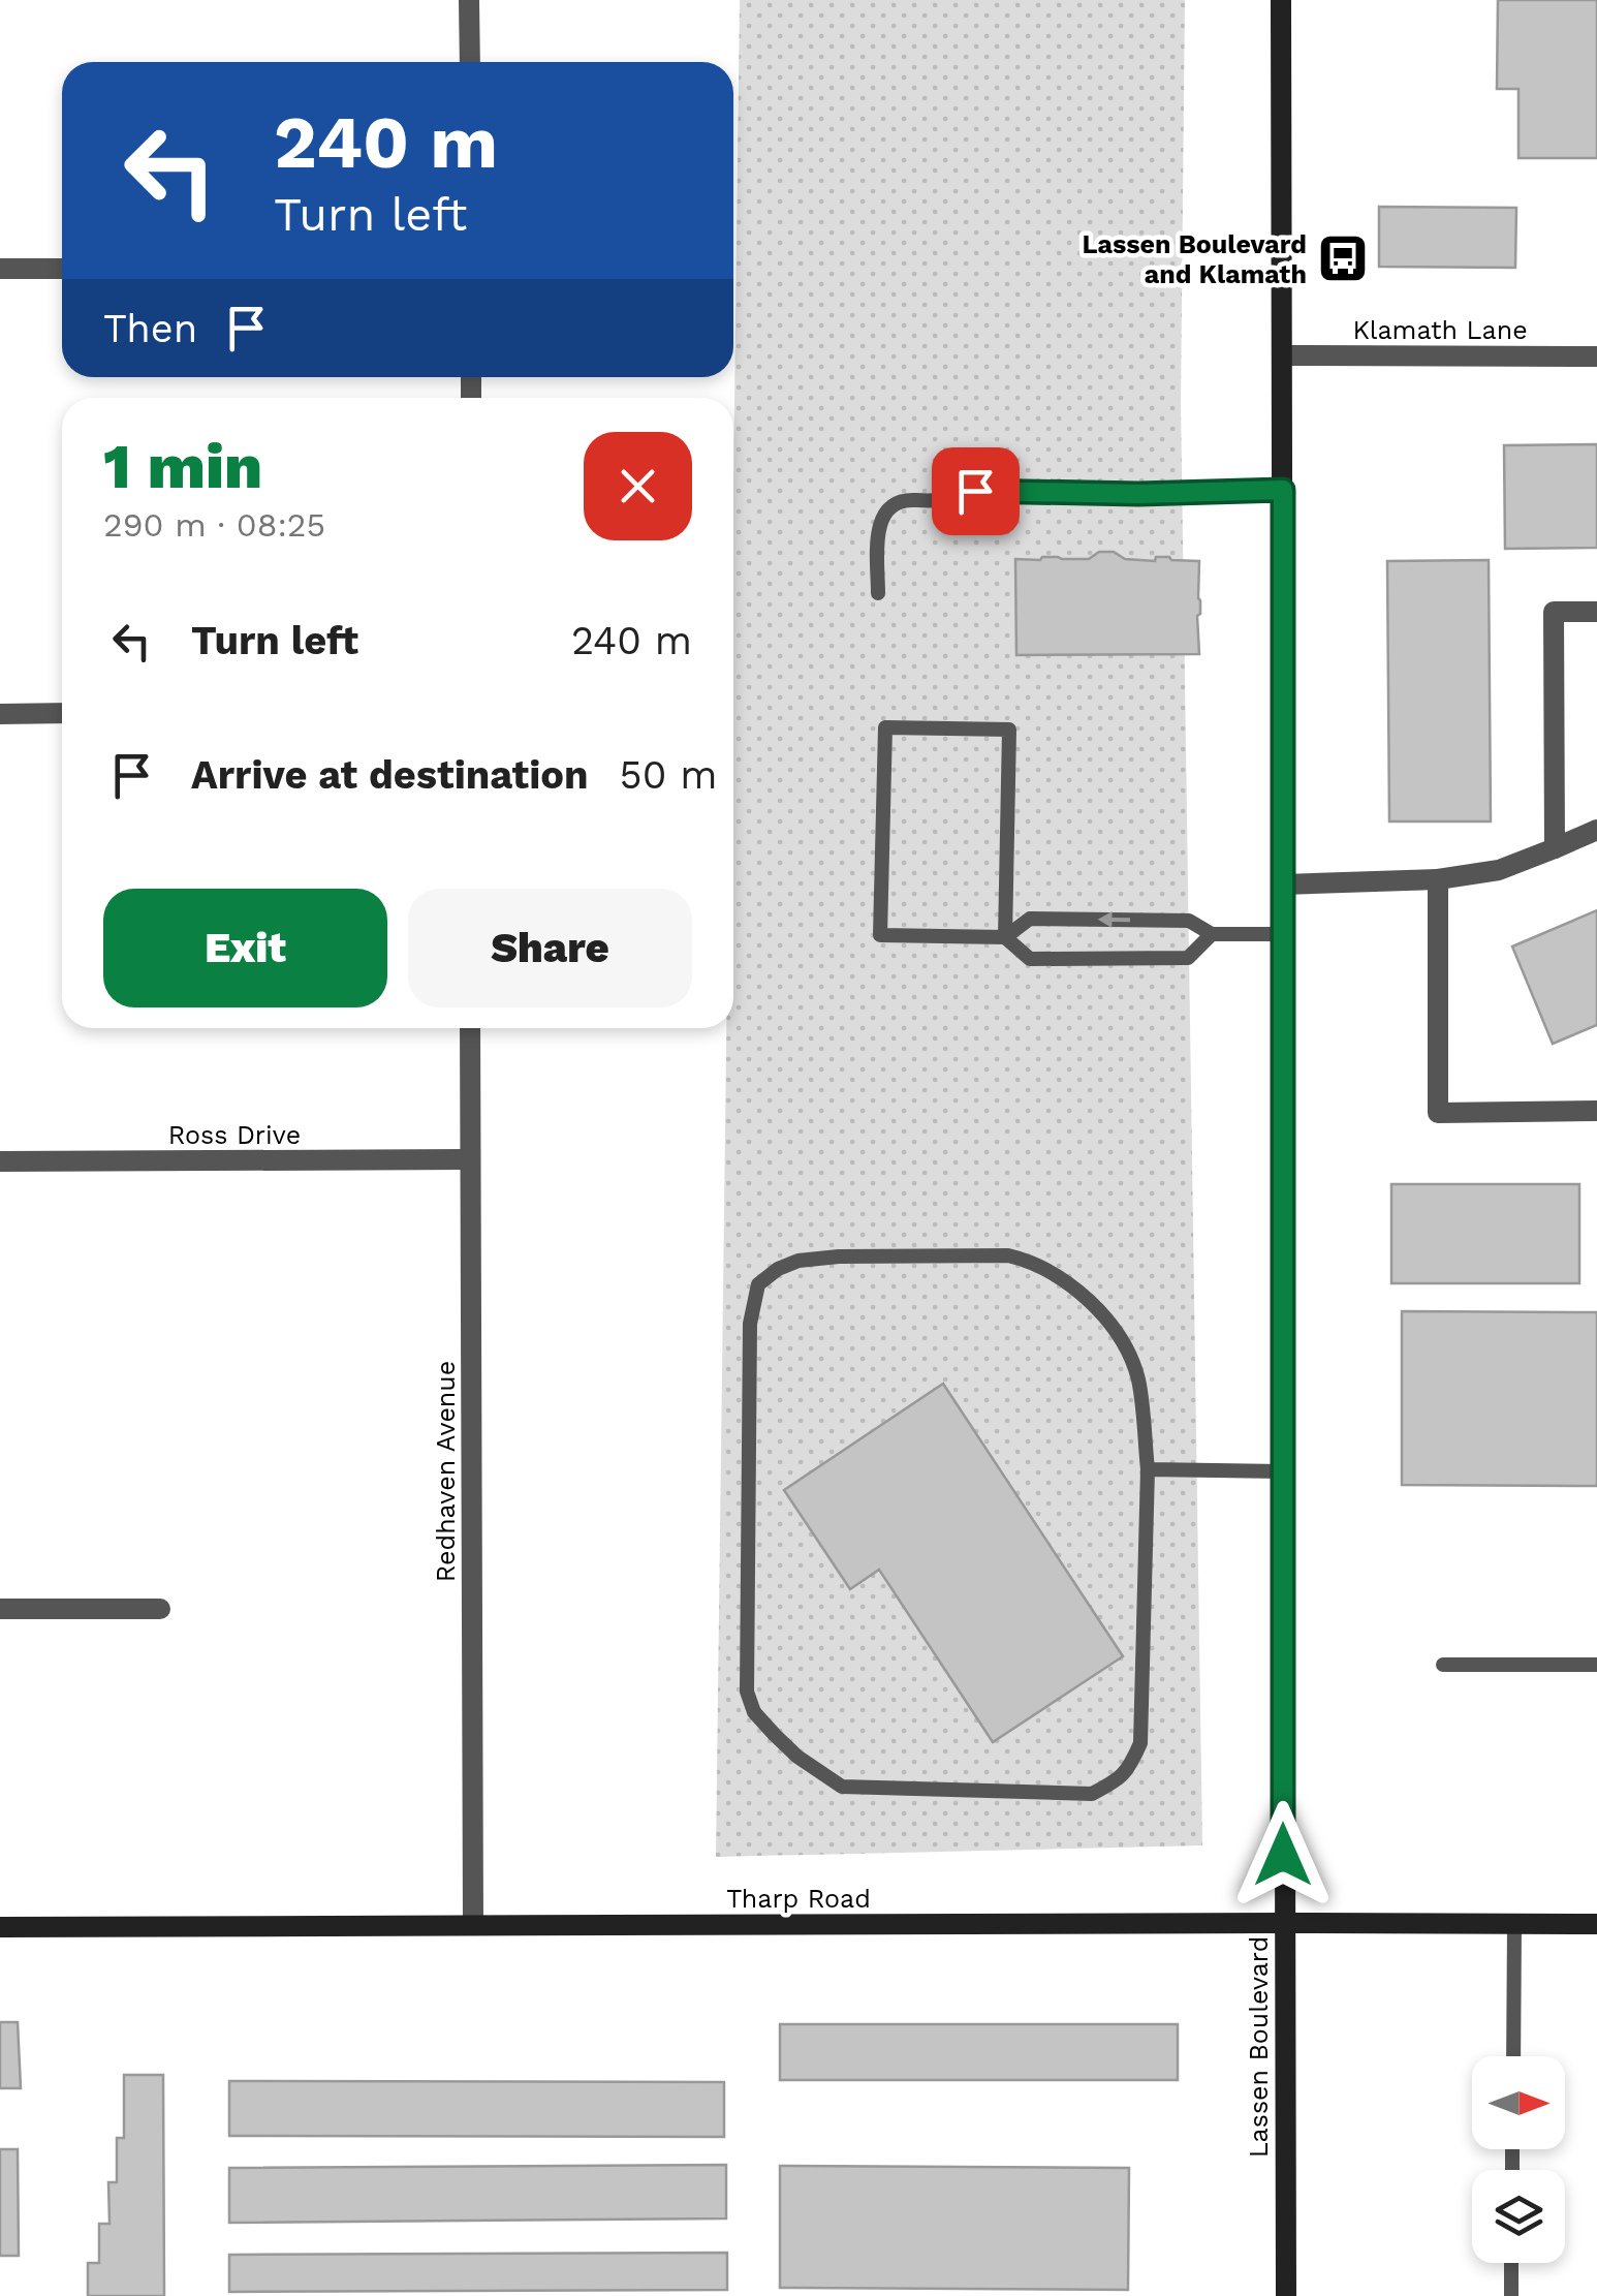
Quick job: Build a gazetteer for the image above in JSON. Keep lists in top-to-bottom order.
{
  "streets": {
    "street": [
      "Klamath Lane",
      "Ross Drive",
      "Redhaven Avenue",
      "Tharp Road",
      "Lassen Boulevard"
    ]
  },
  "crossings": [
    ["Klamath Lane", "Lassen Boulevard"],
    ["Ross Drive", "Redhaven Avenue"],
    ["Redhaven Avenue", "Tharp Road"],
    ["Tharp Road", "Lassen Boulevard"]
  ],
  "places": {
    "bus stop": ["Lassen Boulevard and Klamath"]
  },
  "north": "right",
  "page": {
    "turn": ["240 m", "Turn left"],
    "then": "Then",
    "heading": ["1 min", "290 m · 08:25"],
    "list": [
      {
        "name": "Turn left",
        "value": "240 m"
      },
      {
        "name": "Arrive at destination",
        "value": "50 m"
      }
    ],
    "buttons": ["Exit", "Share"]
  }
}
